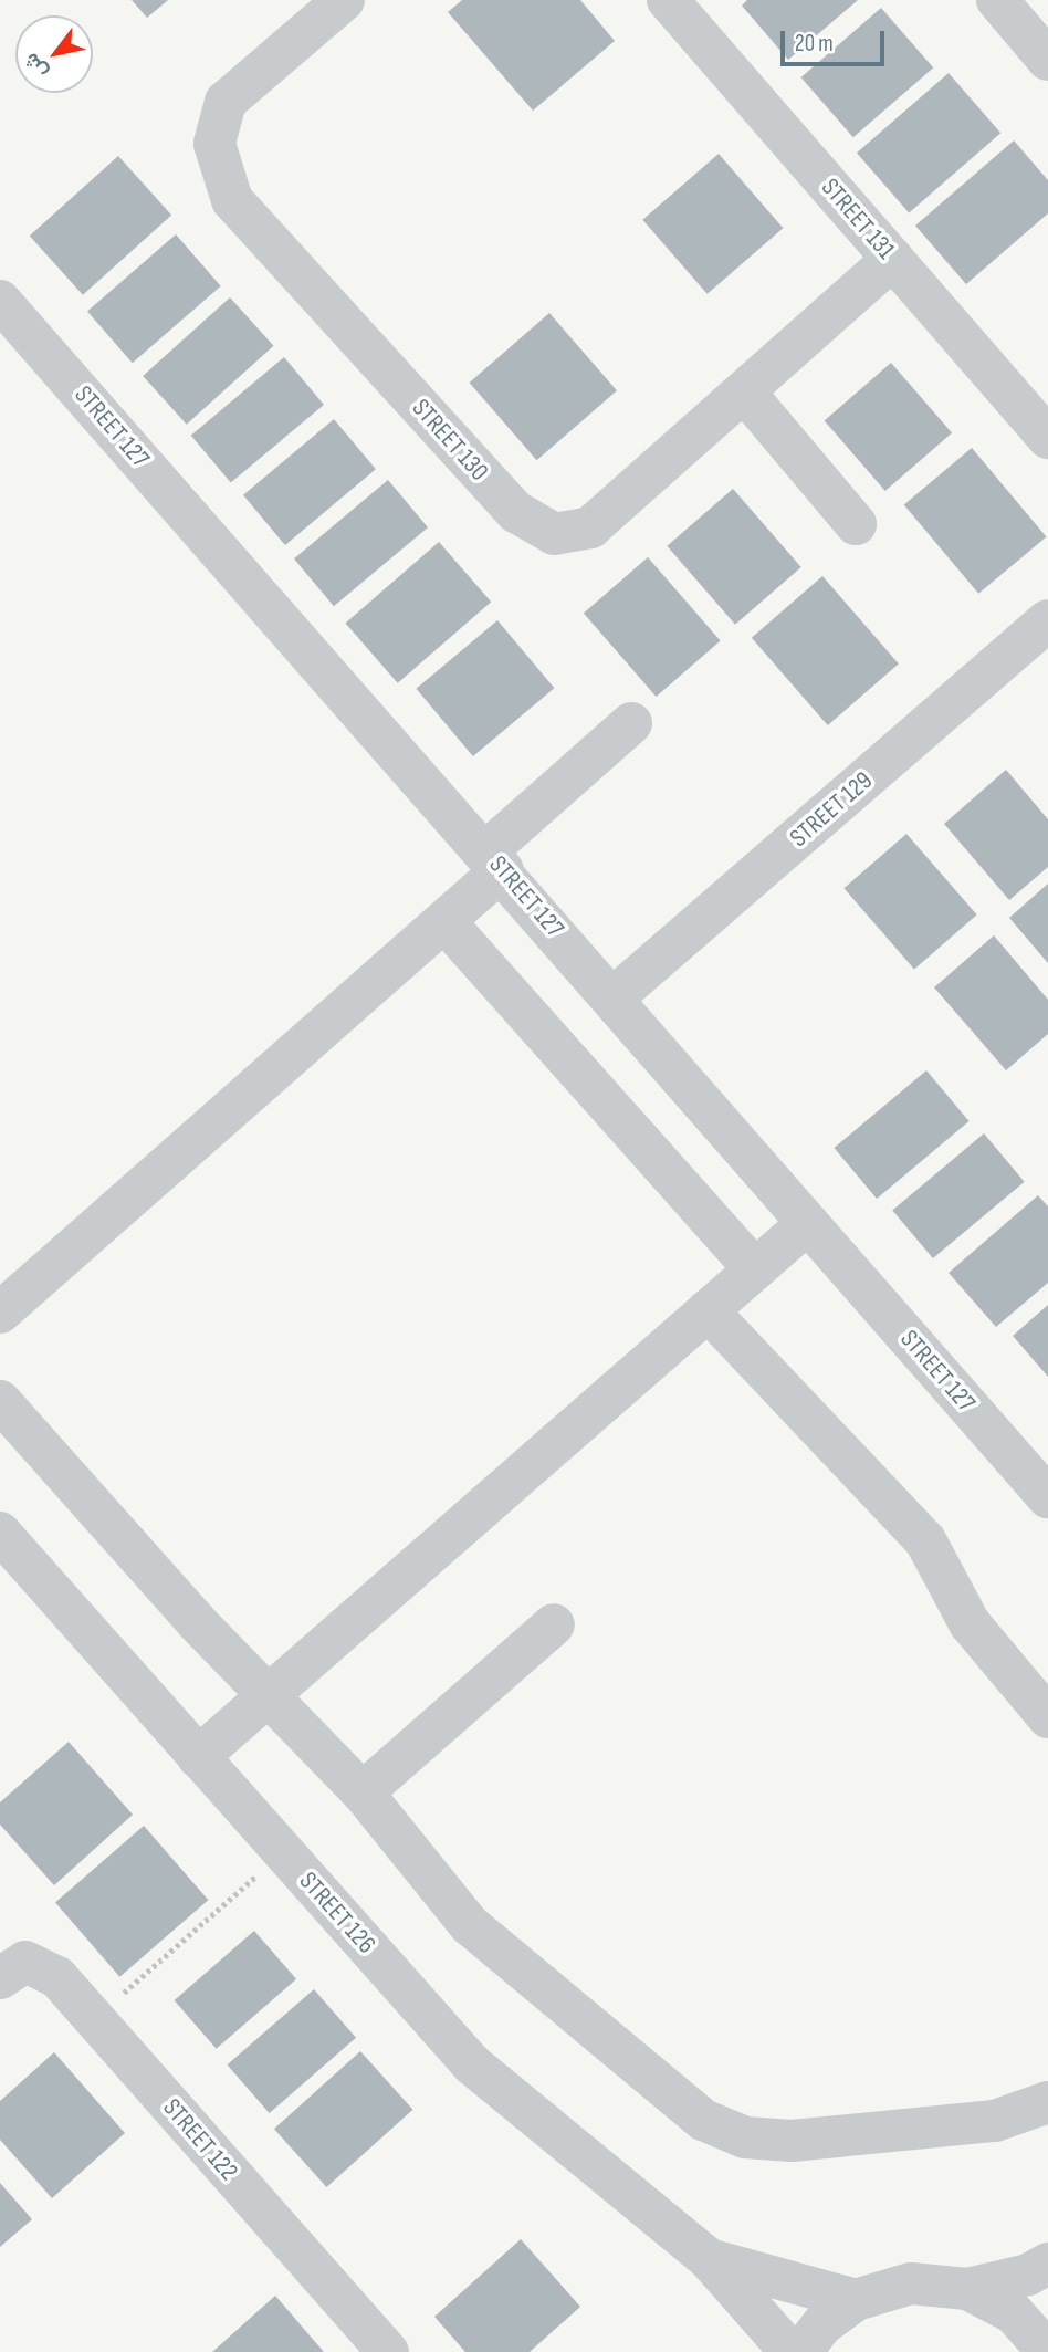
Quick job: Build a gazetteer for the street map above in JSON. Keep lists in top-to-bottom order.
{
  "streets": {
    "street": [
      "STREET 131",
      "STREET 127",
      "STREET 130",
      "STREET 129",
      "STREET 126",
      "STREET 122"
    ]
  },
  "crossings": [
    ["STREET 131", "STREET 130"],
    ["STREET 127", "STREET 129"]
  ],
  "scale_bar": "20 m",
  "north": "bottom left"
}
